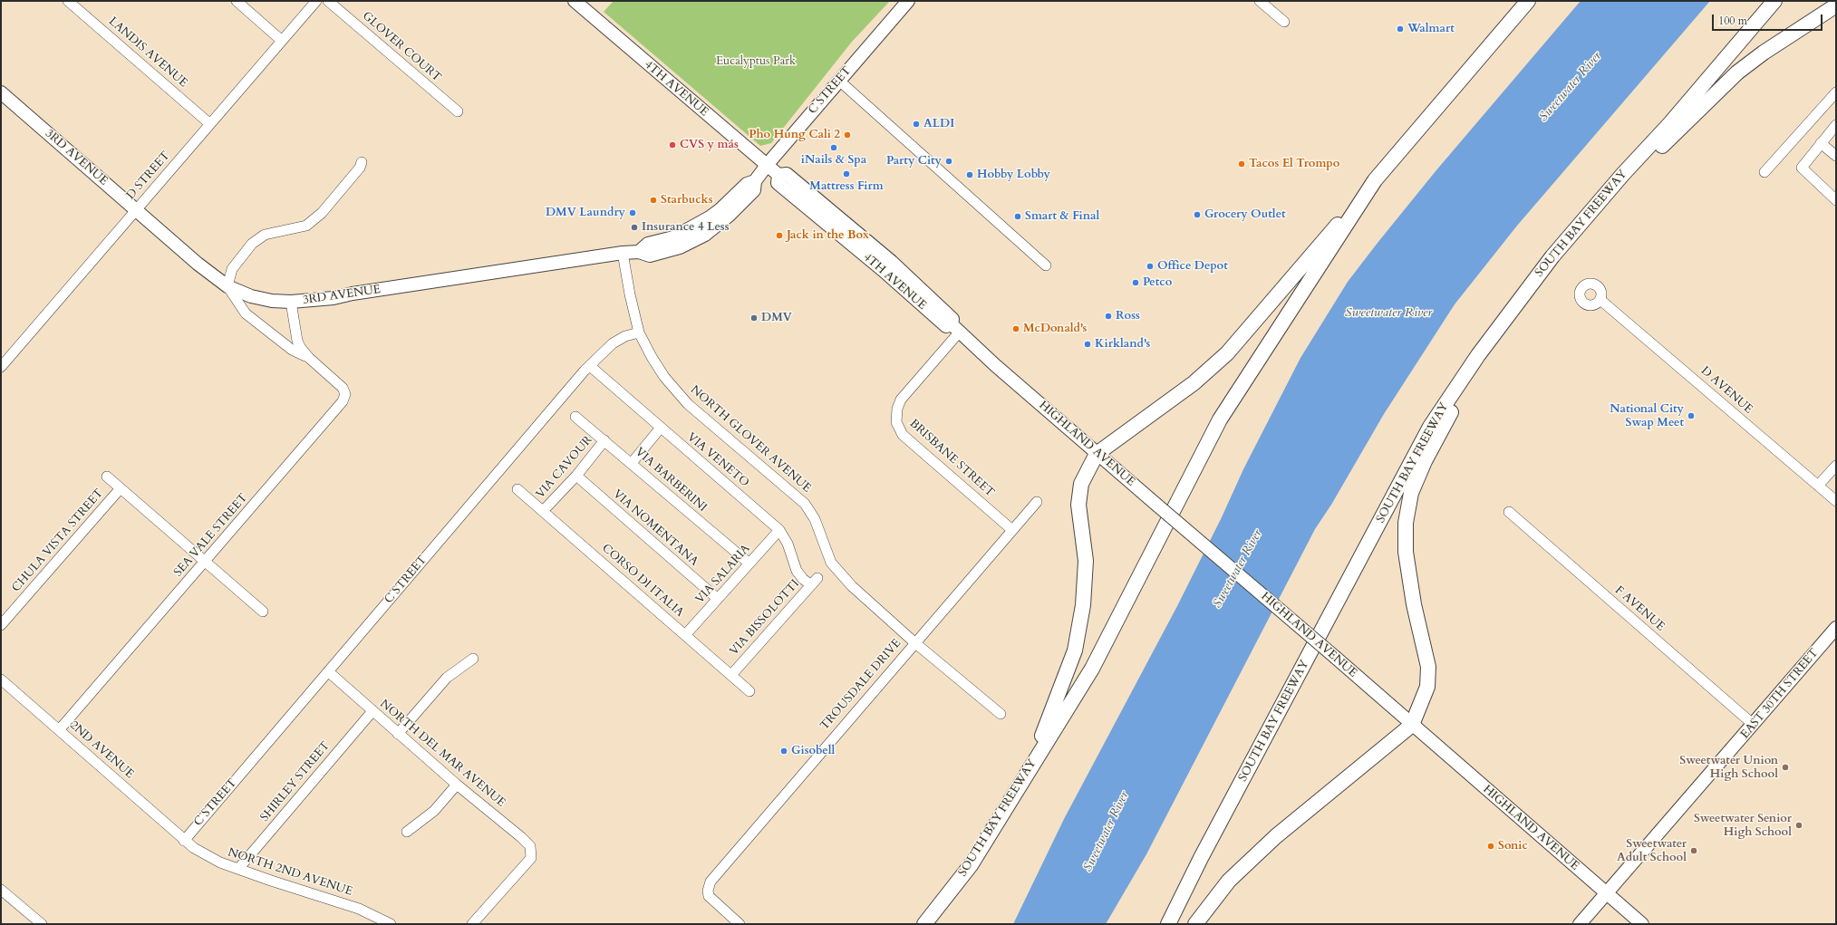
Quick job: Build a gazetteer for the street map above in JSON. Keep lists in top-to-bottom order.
{
  "streets": {
    "highway": ["SOUTH BAY FREEWAY"],
    "main road": [
      "4TH AVENUE",
      "C STREET",
      "3RD AVENUE",
      "HIGHLAND AVENUE",
      "EAST 30TH STREET"
    ],
    "street": [
      "GLOVER COURT",
      "LANDIS AVENUE",
      "D STREET",
      "D AVENUE",
      "NORTH GLOVER AVENUE",
      "BRISBANE STREET",
      "VIA VENETO",
      "VIA CAVOUR",
      "VIA BARBERINI",
      "VIA NOMENTANA",
      "SEA VALE STREET",
      "CHULA VISTA STREET",
      "VIA SALARIA",
      "CORSO DI ITALIA",
      "F AVENUE",
      "VIA BISSOLOTTI",
      "TROUSDALE DRIVE",
      "2ND AVENUE",
      "NORTH DEL MAR AVENUE",
      "SHIRLEY STREET",
      "NORTH 2ND AVENUE"
    ]
  },
  "crossings": [
    ["LANDIS AVENUE", "D STREET"],
    ["4TH AVENUE", "C STREET"],
    ["4TH AVENUE", "HIGHLAND AVENUE"],
    ["4TH AVENUE", "BRISBANE STREET"],
    ["C STREET", "3RD AVENUE"],
    ["C STREET", "NORTH GLOVER AVENUE"],
    ["C STREET", "VIA VENETO"],
    ["C STREET", "2ND AVENUE"],
    ["C STREET", "NORTH DEL MAR AVENUE"],
    ["C STREET", "NORTH 2ND AVENUE"],
    ["3RD AVENUE", "D STREET"],
    ["3RD AVENUE", "NORTH GLOVER AVENUE"],
    ["3RD AVENUE", "SEA VALE STREET"],
    ["NORTH GLOVER AVENUE", "TROUSDALE DRIVE"],
    ["HIGHLAND AVENUE", "EAST 30TH STREET"],
    ["BRISBANE STREET", "TROUSDALE DRIVE"],
    ["VIA VENETO", "VIA SALARIA"],
    ["VIA VENETO", "VIA BISSOLOTTI"],
    ["VIA CAVOUR", "VIA BARBERINI"],
    ["VIA CAVOUR", "VIA NOMENTANA"],
    ["VIA CAVOUR", "CORSO DI ITALIA"],
    ["VIA BARBERINI", "VIA SALARIA"],
    ["VIA NOMENTANA", "VIA SALARIA"],
    ["SEA VALE STREET", "2ND AVENUE"],
    ["VIA SALARIA", "CORSO DI ITALIA"],
    ["CORSO DI ITALIA", "VIA BISSOLOTTI"],
    ["F AVENUE", "EAST 30TH STREET"],
    ["2ND AVENUE", "NORTH 2ND AVENUE"],
    ["NORTH DEL MAR AVENUE", "SHIRLEY STREET"],
    ["SHIRLEY STREET", "NORTH 2ND AVENUE"]
  ],
  "water": ["Sweetwater River"],
  "parks": ["Eucalyptus Park"],
  "places": [
    "Walmart",
    "ALDI",
    "Pho Hung Cali 2",
    "CVS y más",
    "iNails & Spa",
    "Party City",
    "Tacos El Trompo",
    "Mattress Firm",
    "Hobby Lobby",
    "Starbucks",
    "DMV Laundry",
    "Grocery Outlet",
    "Smart & Final",
    "Insurance 4 Less",
    "Jack in the Box",
    "Office Depot",
    "Petco",
    "Ross",
    "DMV",
    "McDonald's",
    "Kirkland's",
    "National City Swap Meet",
    "Gisobell",
    "Sweetwater Union High School",
    "Sweetwater Senior High School",
    "Sonic",
    "Sweetwater Adult School"
  ],
  "scale_bar": "100 m"
}
